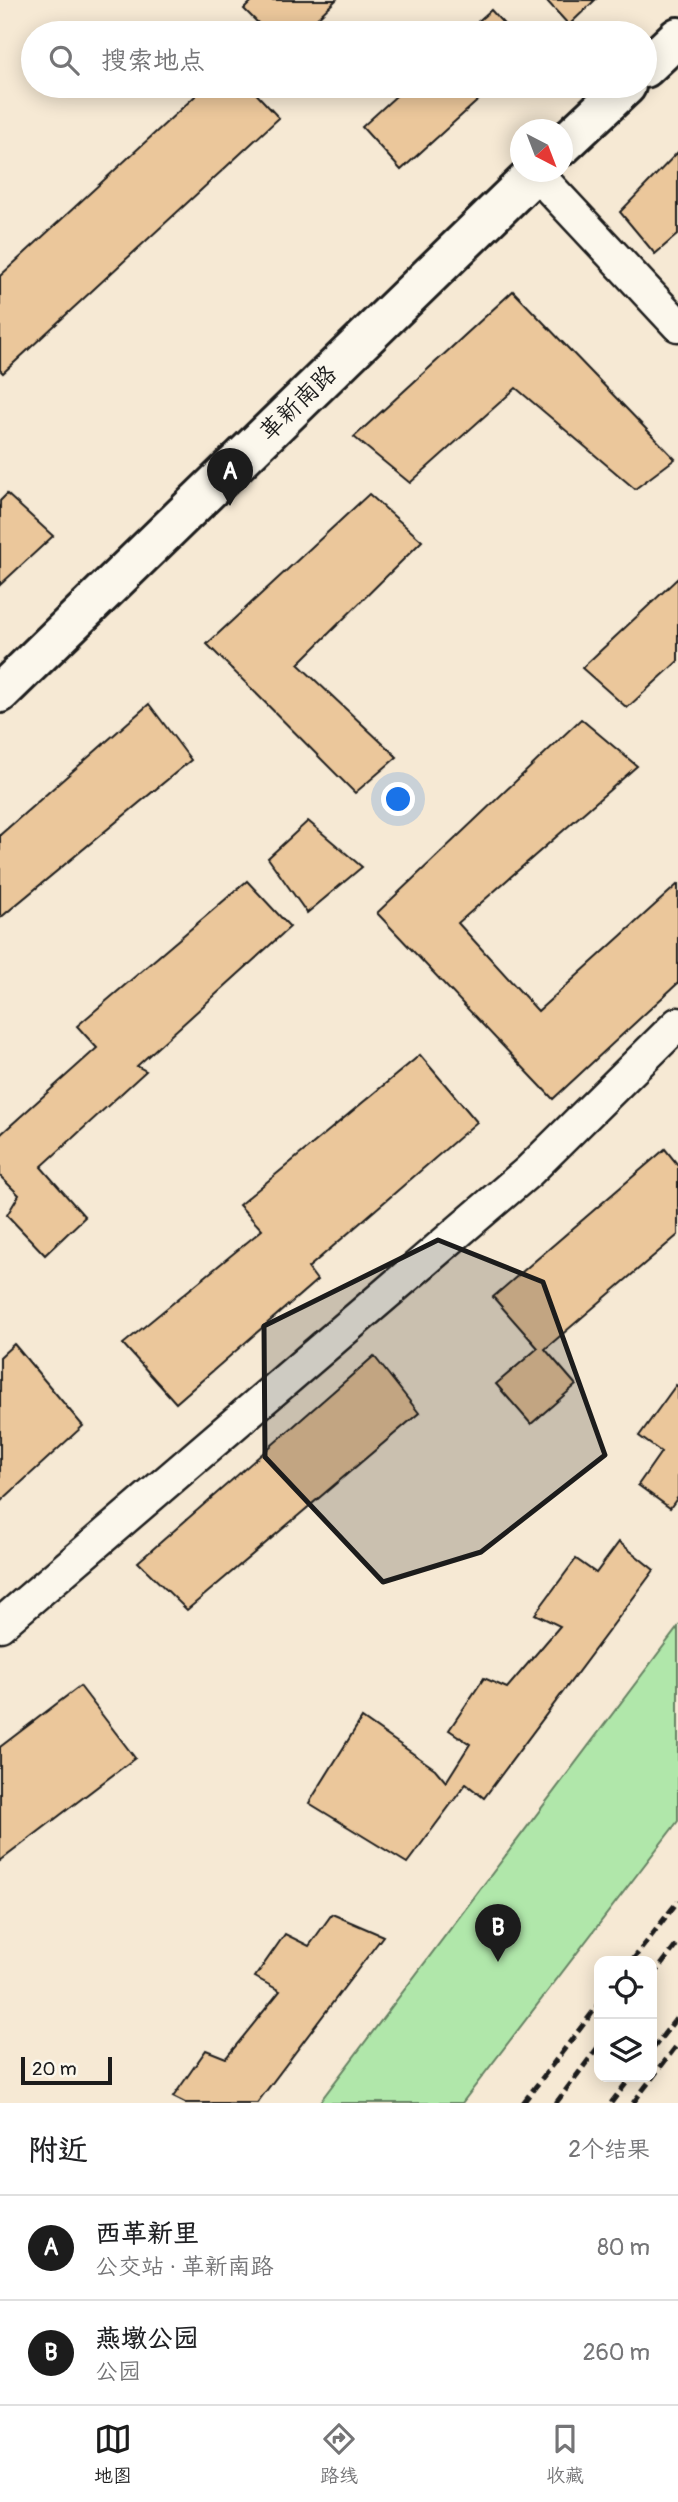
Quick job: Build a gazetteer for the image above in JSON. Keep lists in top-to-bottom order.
{
  "streets": {
    "street": ["革新南路"]
  },
  "scale_bar": "20 m",
  "north": "bottom right",
  "page": {
    "search": "搜索地点",
    "pins": ["A", "B"],
    "scale": "20 m",
    "heading": ["附近", "2个结果"],
    "list": [
      {
        "mark": "A",
        "name": "西革新里",
        "note": "公交站 · 革新南路",
        "value": "80 m"
      },
      {
        "mark": "B",
        "name": "燕墩公园",
        "note": "公园",
        "value": "260 m"
      }
    ],
    "nav": ["地图", "路线", "收藏"]
  }
}
